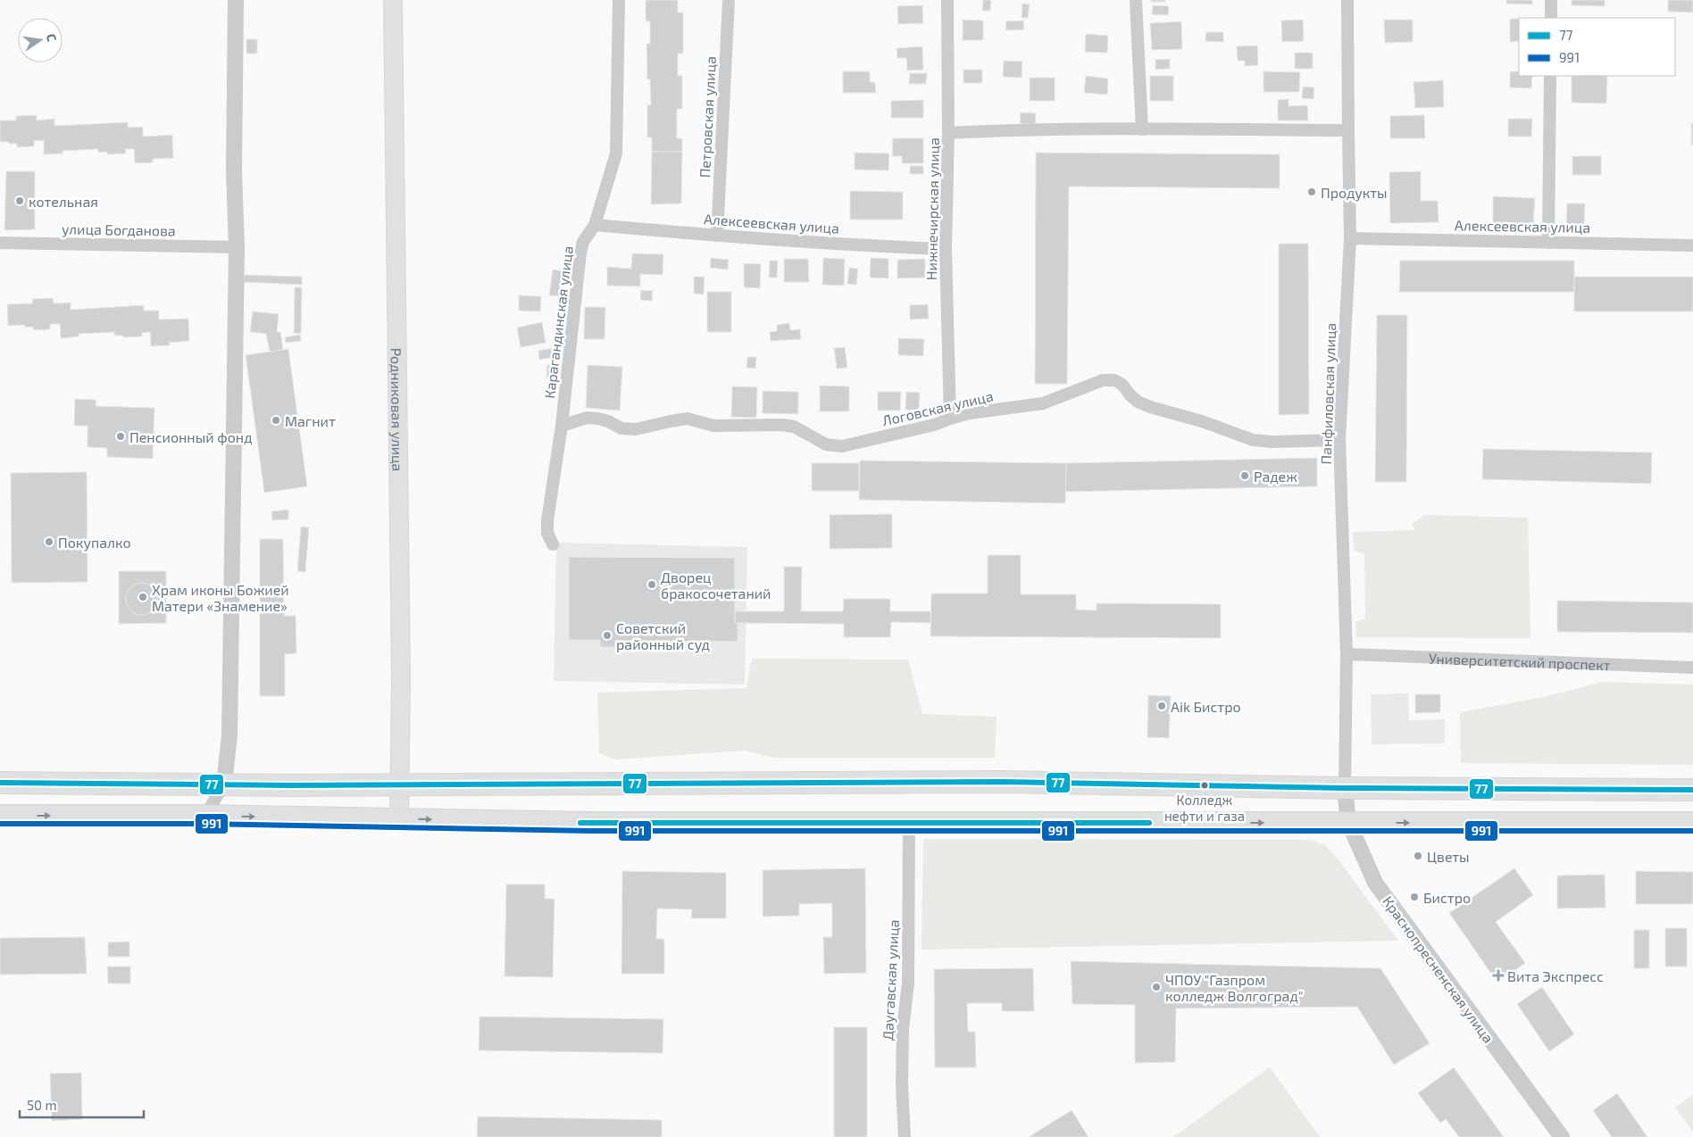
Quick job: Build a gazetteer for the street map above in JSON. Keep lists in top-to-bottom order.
{
  "streets": {
    "main road": ["Родниковая улица"],
    "street": [
      "Петровская улица",
      "Нижнечирская улица",
      "Алексеевская улица",
      "улица Богданова",
      "Карагандинская улица",
      "Панфиловская улица",
      "Логовская улица",
      "Университетский проспект",
      "Краснопресненская улица",
      "Даугавская улица"
    ]
  },
  "crossings": [
    ["Петровская улица", "Алексеевская улица"],
    ["Нижнечирская улица", "Алексеевская улица"],
    ["Нижнечирская улица", "Логовская улица"],
    ["Алексеевская улица", "Карагандинская улица"],
    ["Алексеевская улица", "Панфиловская улица"],
    ["Карагандинская улица", "Логовская улица"],
    ["Панфиловская улица", "Логовская улица"],
    ["Панфиловская улица", "Университетский проспект"],
    ["Панфиловская улица", "Краснопресненская улица"]
  ],
  "places": {
    "other": [
      "Продукты",
      "котельная",
      "Магнит",
      "Пенсионный фонд",
      "Радеж",
      "Покупалко",
      "Дворец бракосочетаний",
      "Храм иконы Божией Матери «Знамение»",
      "Советский районный суд",
      "Aik Бистро",
      "Колледж нефти и газа",
      "Цветы",
      "Бистро",
      "ЧПОУ \"Газпром колледж Волгоград\""
    ],
    "health": ["Вита Экспресс"]
  },
  "lines": ["transit line 77", "transit line 991"],
  "legend": ["77", "991"],
  "scale_bar": "50 m",
  "north": "right"
}
